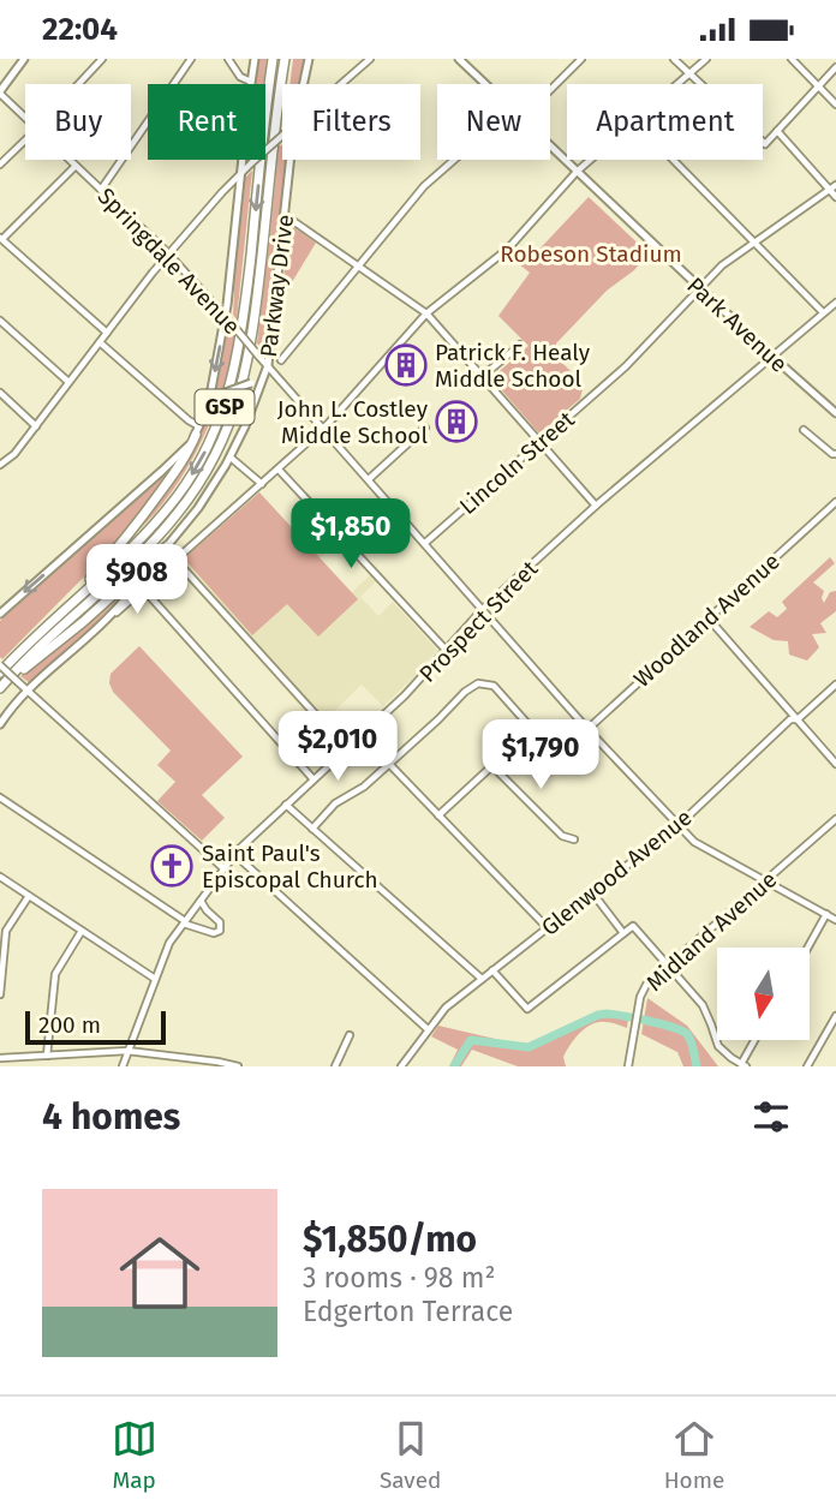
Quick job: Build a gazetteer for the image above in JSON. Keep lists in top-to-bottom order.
{
  "streets": {
    "highway": ["GSP"],
    "main road": ["Parkway Drive", "Park Avenue"],
    "street": [
      "Springdale Avenue",
      "Lincoln Street",
      "Woodland Avenue",
      "Prospect Street",
      "Glenwood Avenue",
      "Midland Avenue"
    ]
  },
  "crossings": [
    ["Springdale Avenue", "Parkway Drive"],
    ["Springdale Avenue", "Lincoln Street"],
    ["Springdale Avenue", "Woodland Avenue"],
    ["Springdale Avenue", "Prospect Street"],
    ["Springdale Avenue", "Glenwood Avenue"],
    ["Springdale Avenue", "Midland Avenue"],
    ["Park Avenue", "Lincoln Street"],
    ["Park Avenue", "Prospect Street"]
  ],
  "parks": ["Robeson Stadium"],
  "places": {
    "building": ["Patrick F. Healy Middle School", "John L. Costley Middle School"],
    "church": ["Saint Paul's Episcopal Church"]
  },
  "scale_bar": "200 m",
  "north": "bottom",
  "page": {
    "status": "22:04",
    "chip": [
      "Buy",
      "Rent",
      "Filters",
      "New",
      "Apartment"
    ],
    "price": [
      "$1,850",
      "$908",
      "$2,010",
      "$1,790"
    ],
    "scale": "200 m",
    "heading": "4 homes",
    "list": [
      {
        "name": "$1,850/mo",
        "note": "3 rooms · 98 m² · Edgerton Terrace"
      }
    ],
    "tabs": ["Map", "Saved", "Home"]
  }
}
